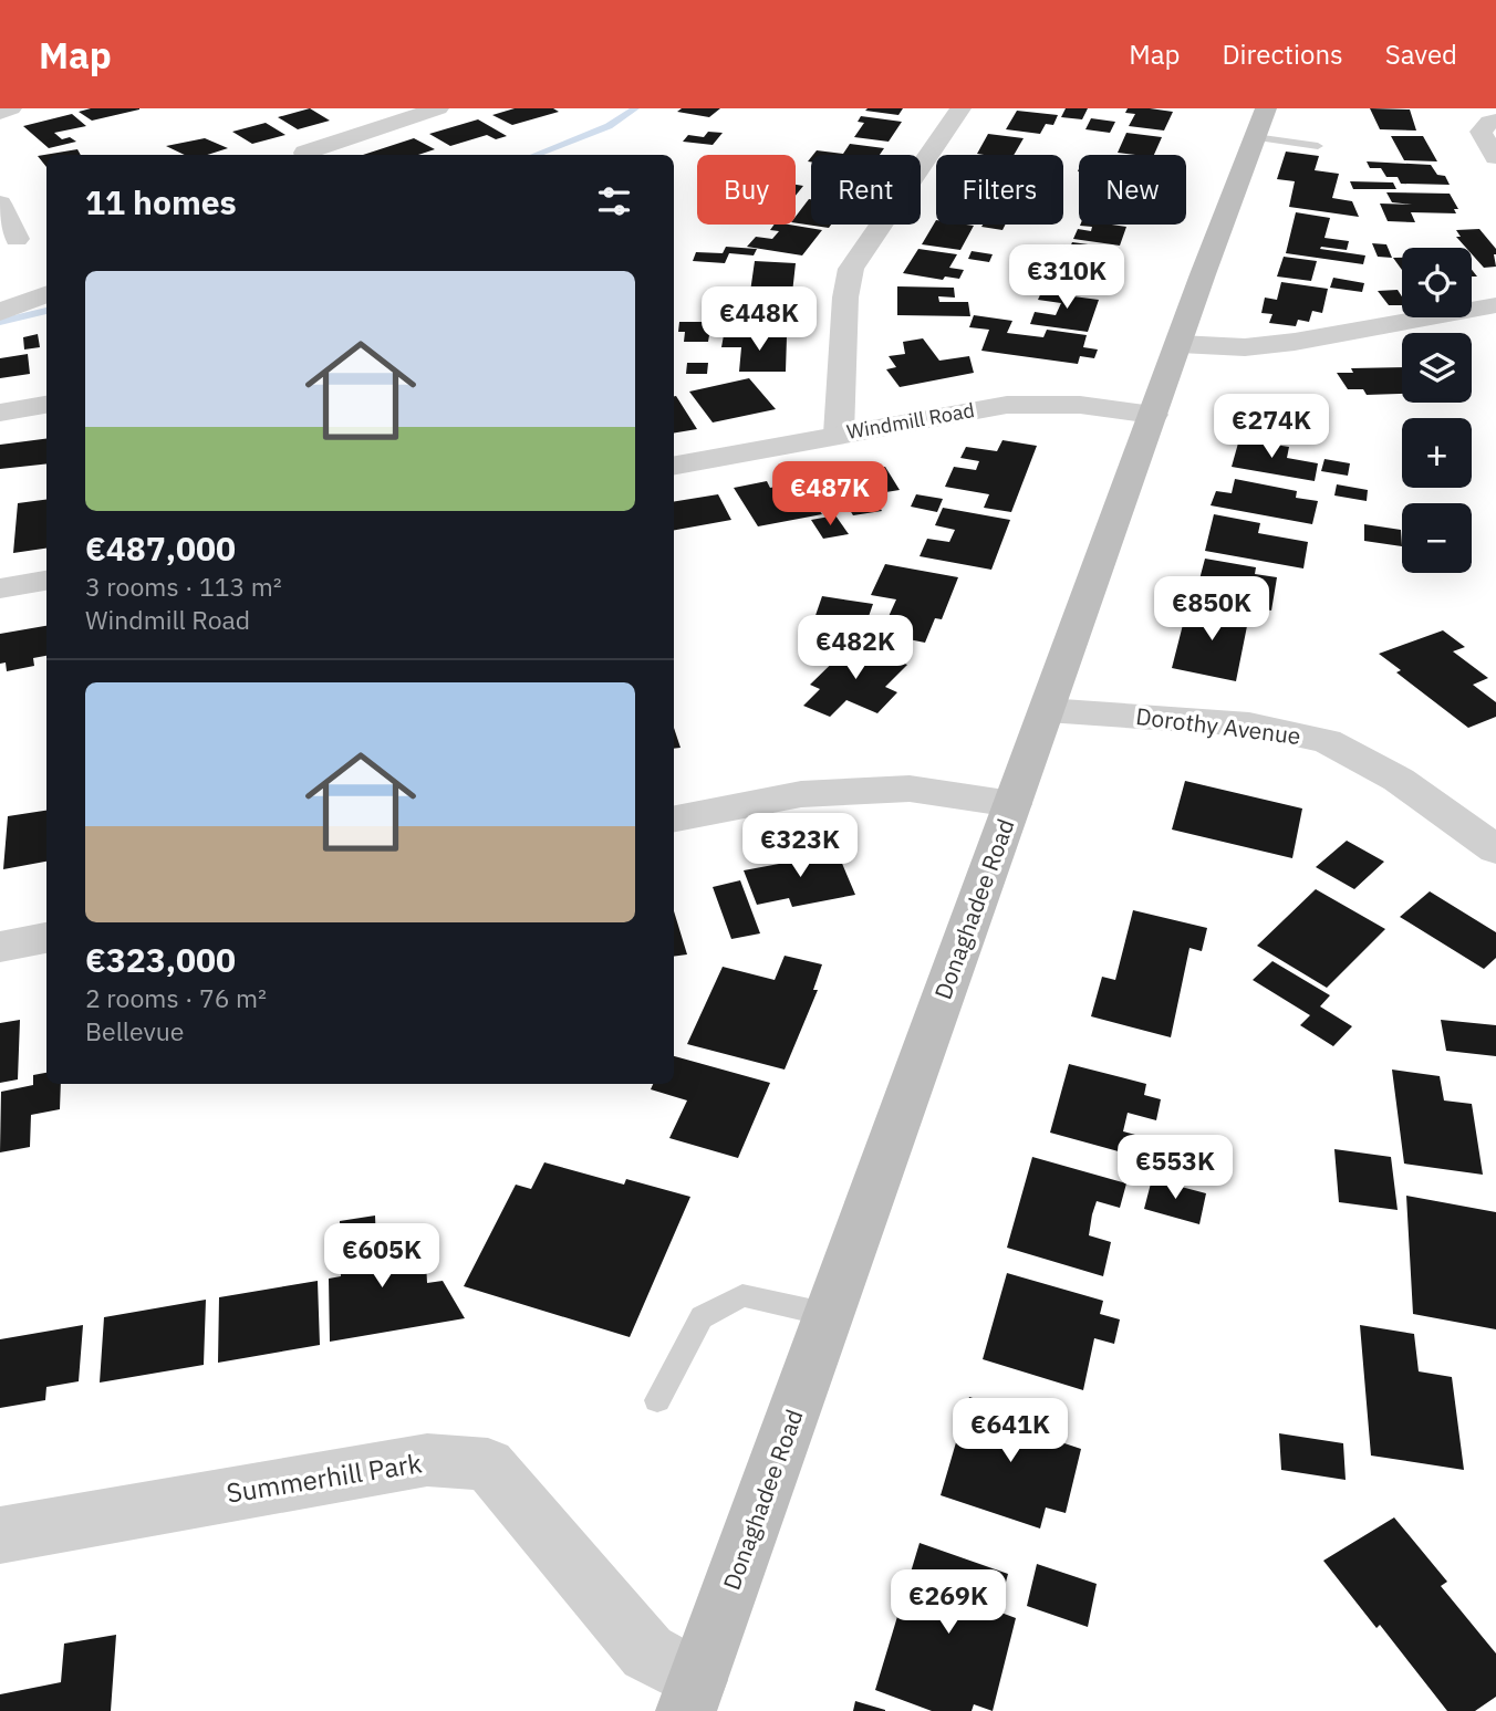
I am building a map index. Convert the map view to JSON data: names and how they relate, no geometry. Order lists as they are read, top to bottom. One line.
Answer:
{"streets":{"main road":["Donaghadee Road"],"street":["Windmill Road","Dorothy Avenue","Summerhill Park"]},"crossings":[["Windmill Road","Donaghadee Road"],["Dorothy Avenue","Donaghadee Road"],["Donaghadee Road","Summerhill Park"]],"page":{"header":"Map","nav":["Map","Directions","Saved"],"chip":["Buy","Rent","Filters","New"],"heading":"11 homes","price":["€310K","€448K","€274K","€487K","€850K","€482K","€323K","€553K","€605K","€641K","€269K"],"map_buttons":["+","−"],"list":[{"name":"€487,000","note":"3 rooms · 113 m² · Windmill Road"},{"name":"€323,000","note":"2 rooms · 76 m² · Bellevue"}]}}
